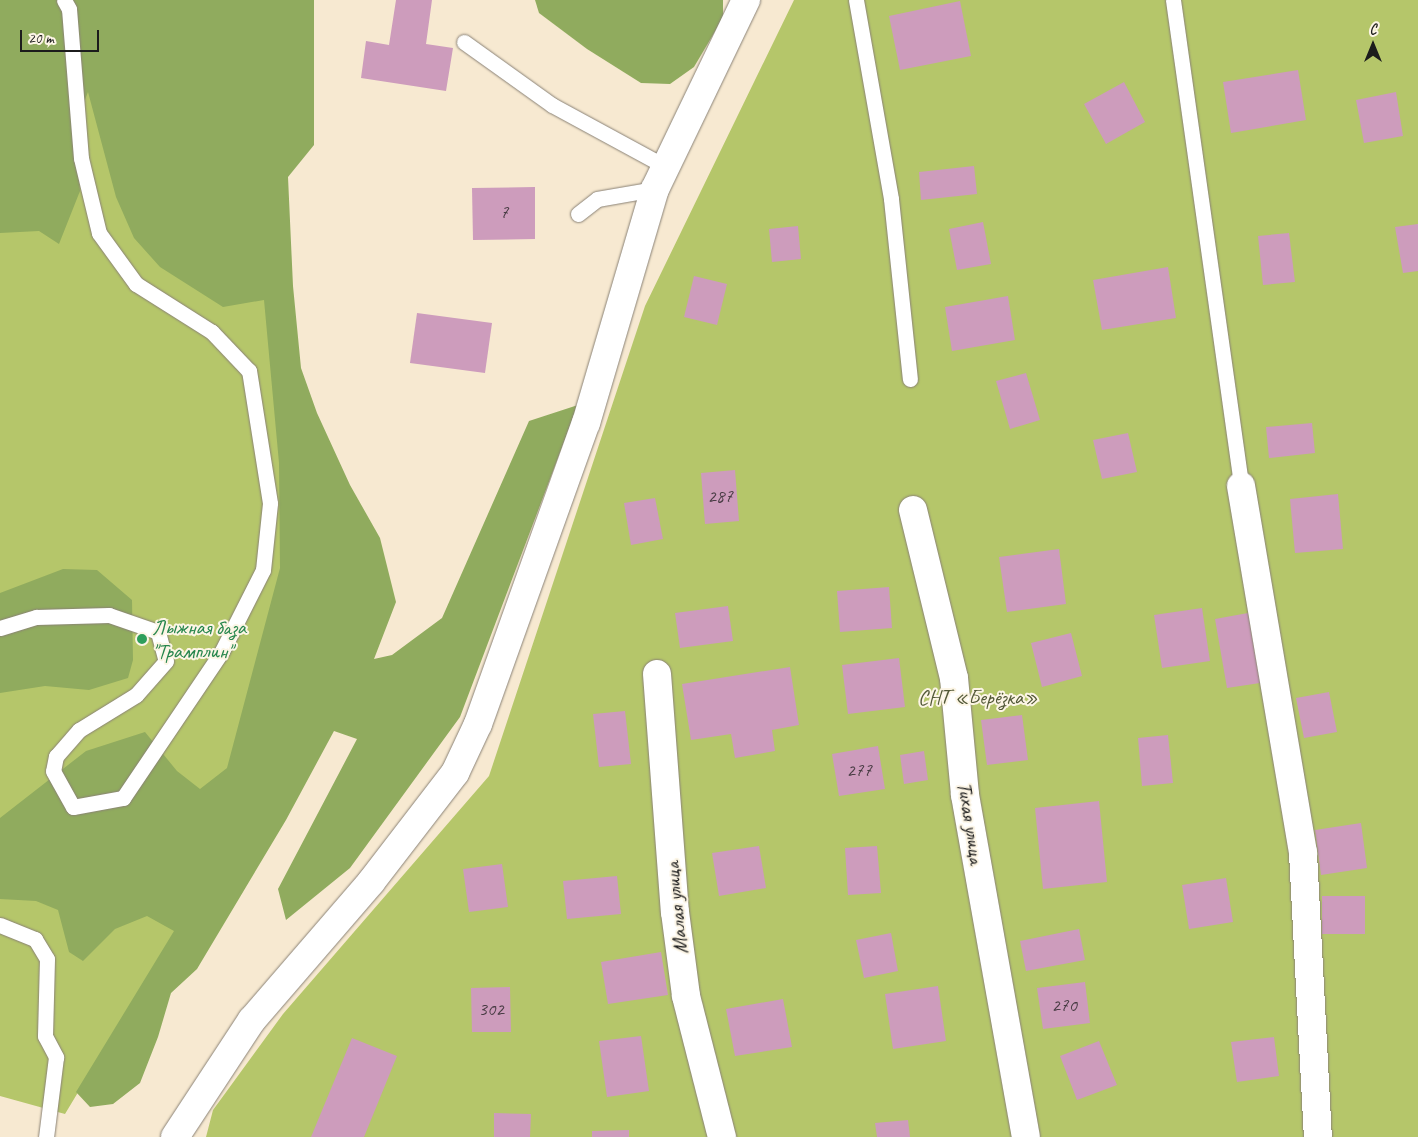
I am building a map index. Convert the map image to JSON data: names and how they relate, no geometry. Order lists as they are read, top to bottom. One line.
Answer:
{"streets":{"street":["Тихая улица","Малая улица"]},"parks":["СНТ «Берёзка»"],"places":["Лыжная база \"Трамплин\""],"house_numbers":["7","287","277","270","302"],"scale_bar":"20 m","north":"top"}
